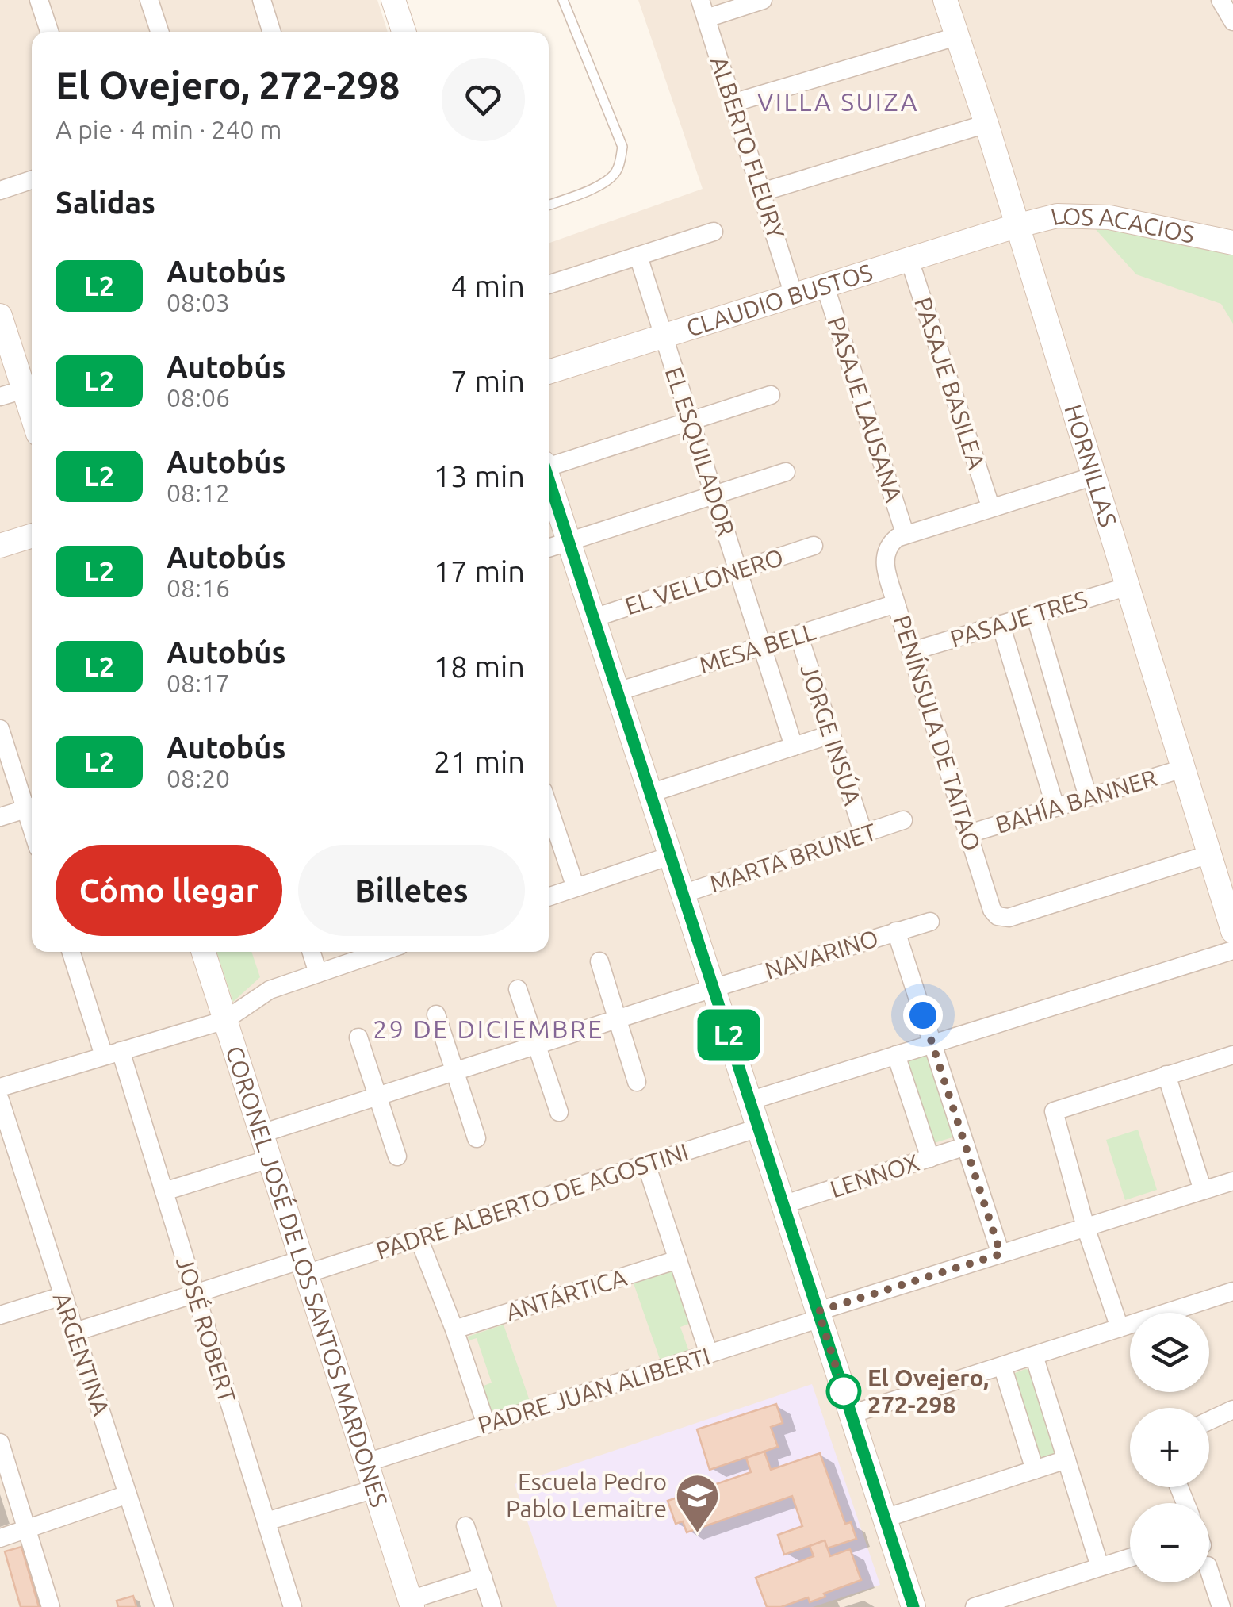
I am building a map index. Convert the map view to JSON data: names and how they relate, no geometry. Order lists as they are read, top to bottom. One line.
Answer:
{"streets":{"street":["ALBERTO FLEURY","LOS ACACIOS","CLAUDIO BUSTOS","PASAJE BASILEA","PASAJE LAUSANA","EL ESQUILADOR","HORNILLAS","EL VELLONERO","PASAJE TRES","MESA BELL","PENÍNSULA DE TAITAO","JORGE INSÚA","BAHÍA BANNER","MARTA BRUNET","NAVARINO","LENNOX","PADRE ALBERTO DE AGOSTINI","CORONEL JOSÉ DE LOS SANTOS MARDONES","ANTÁRTICA","JOSÉ ROBERT","ARGENTINA","PADRE JUAN ALIBERTI"]},"crossings":[["ALBERTO FLEURY","CLAUDIO BUSTOS"],["LOS ACACIOS","CLAUDIO BUSTOS"],["LOS ACACIOS","HORNILLAS"],["CLAUDIO BUSTOS","PASAJE BASILEA"],["CLAUDIO BUSTOS","PASAJE LAUSANA"],["CLAUDIO BUSTOS","EL ESQUILADOR"],["CLAUDIO BUSTOS","HORNILLAS"],["PASAJE LAUSANA","PENÍNSULA DE TAITAO"],["EL ESQUILADOR","EL VELLONERO"],["EL ESQUILADOR","MESA BELL"],["HORNILLAS","PASAJE TRES"],["HORNILLAS","PENÍNSULA DE TAITAO"],["HORNILLAS","BAHÍA BANNER"],["PASAJE TRES","PENÍNSULA DE TAITAO"],["MESA BELL","PENÍNSULA DE TAITAO"],["MESA BELL","JORGE INSÚA"],["PENÍNSULA DE TAITAO","BAHÍA BANNER"],["JORGE INSÚA","MARTA BRUNET"],["PADRE ALBERTO DE AGOSTINI","CORONEL JOSÉ DE LOS SANTOS MARDONES"],["PADRE ALBERTO DE AGOSTINI","JOSÉ ROBERT"],["PADRE ALBERTO DE AGOSTINI","ARGENTINA"],["CORONEL JOSÉ DE LOS SANTOS MARDONES","PADRE JUAN ALIBERTI"]],"districts":["VILLA SUIZA","29 DE DICIEMBRE"],"places":{"other":["El Ovejero, 272-298"],"school or university":["Escuela Pedro Pablo Lemaitre"]},"lines":["bus line L2"],"page":{"on_map":"L2","heading":[["El Ovejero, 272-298","A pie · 4 min · 240 m"],"Salidas"],"list":[{"mark":"L2","name":"Autobús","note":"08:03","value":"4 min"},{"mark":"L2","name":"Autobús","note":"08:06","value":"7 min"},{"mark":"L2","name":"Autobús","note":"08:12","value":"13 min"},{"mark":"L2","name":"Autobús","note":"08:16","value":"17 min"},{"mark":"L2","name":"Autobús","note":"08:17","value":"18 min"},{"mark":"L2","name":"Autobús","note":"08:20","value":"21 min"}],"buttons":["Cómo llegar","Billetes"],"map_buttons":["+","−"]}}
